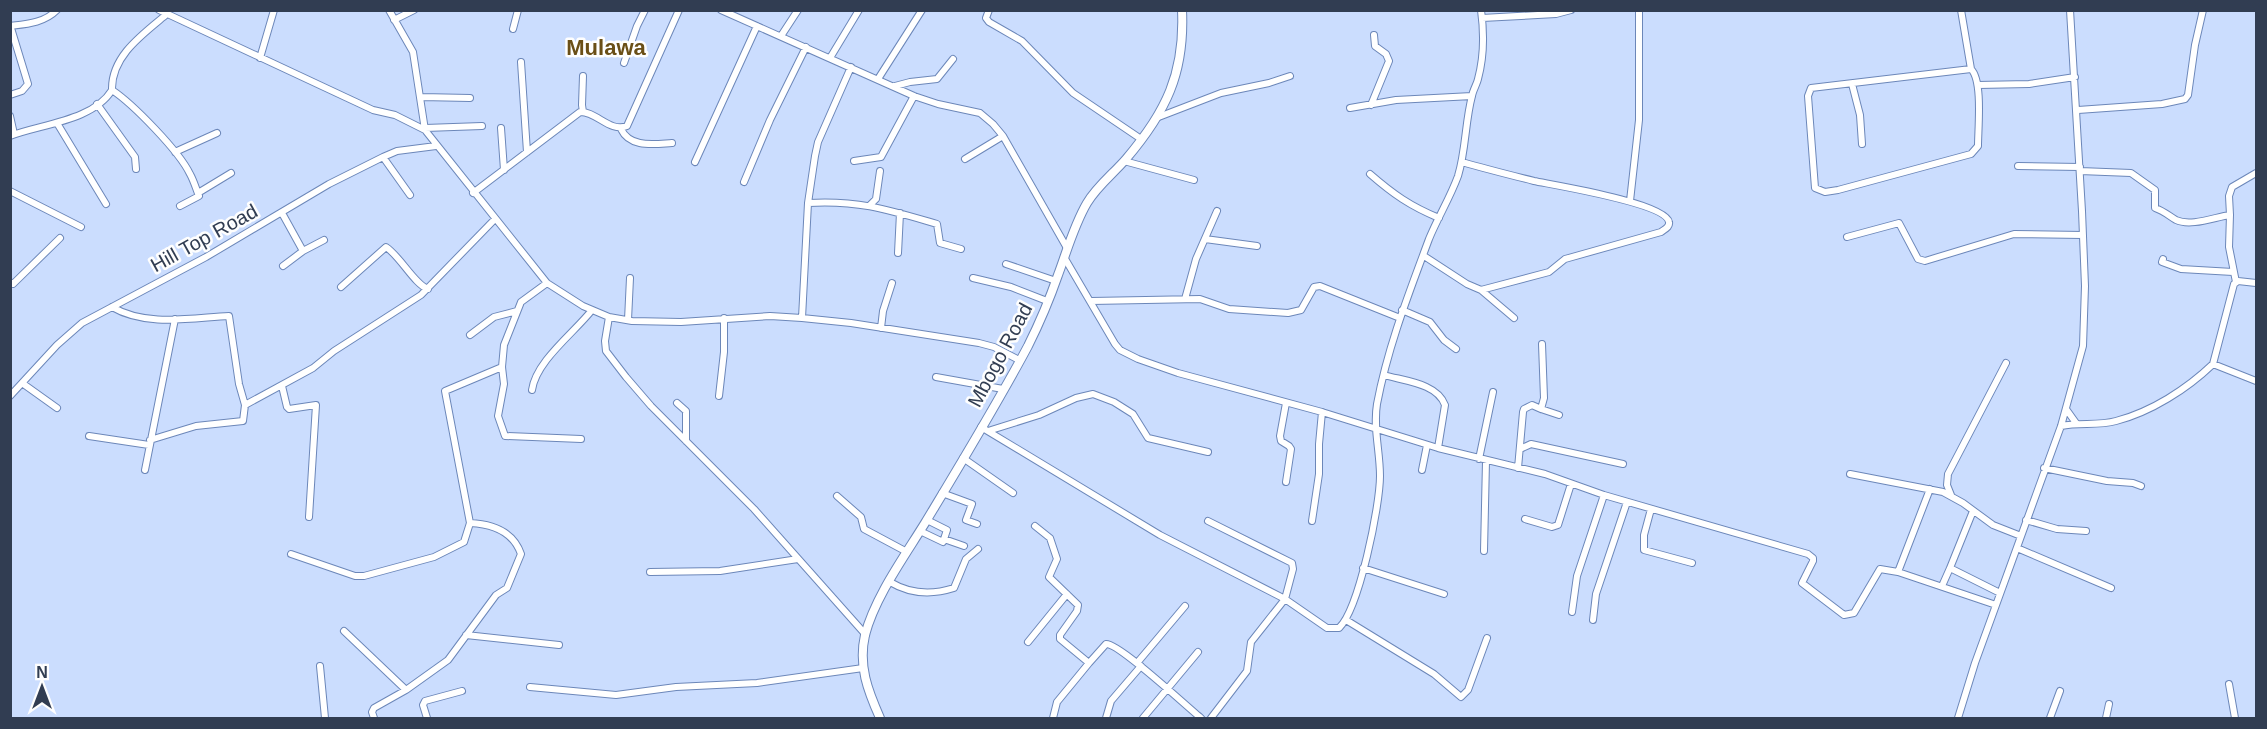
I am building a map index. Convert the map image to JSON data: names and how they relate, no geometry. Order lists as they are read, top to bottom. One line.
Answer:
{"streets":{"main road":["Mbogo Road"],"street":["Hill Top Road"]},"districts":["Mulawa"],"north":"top"}
